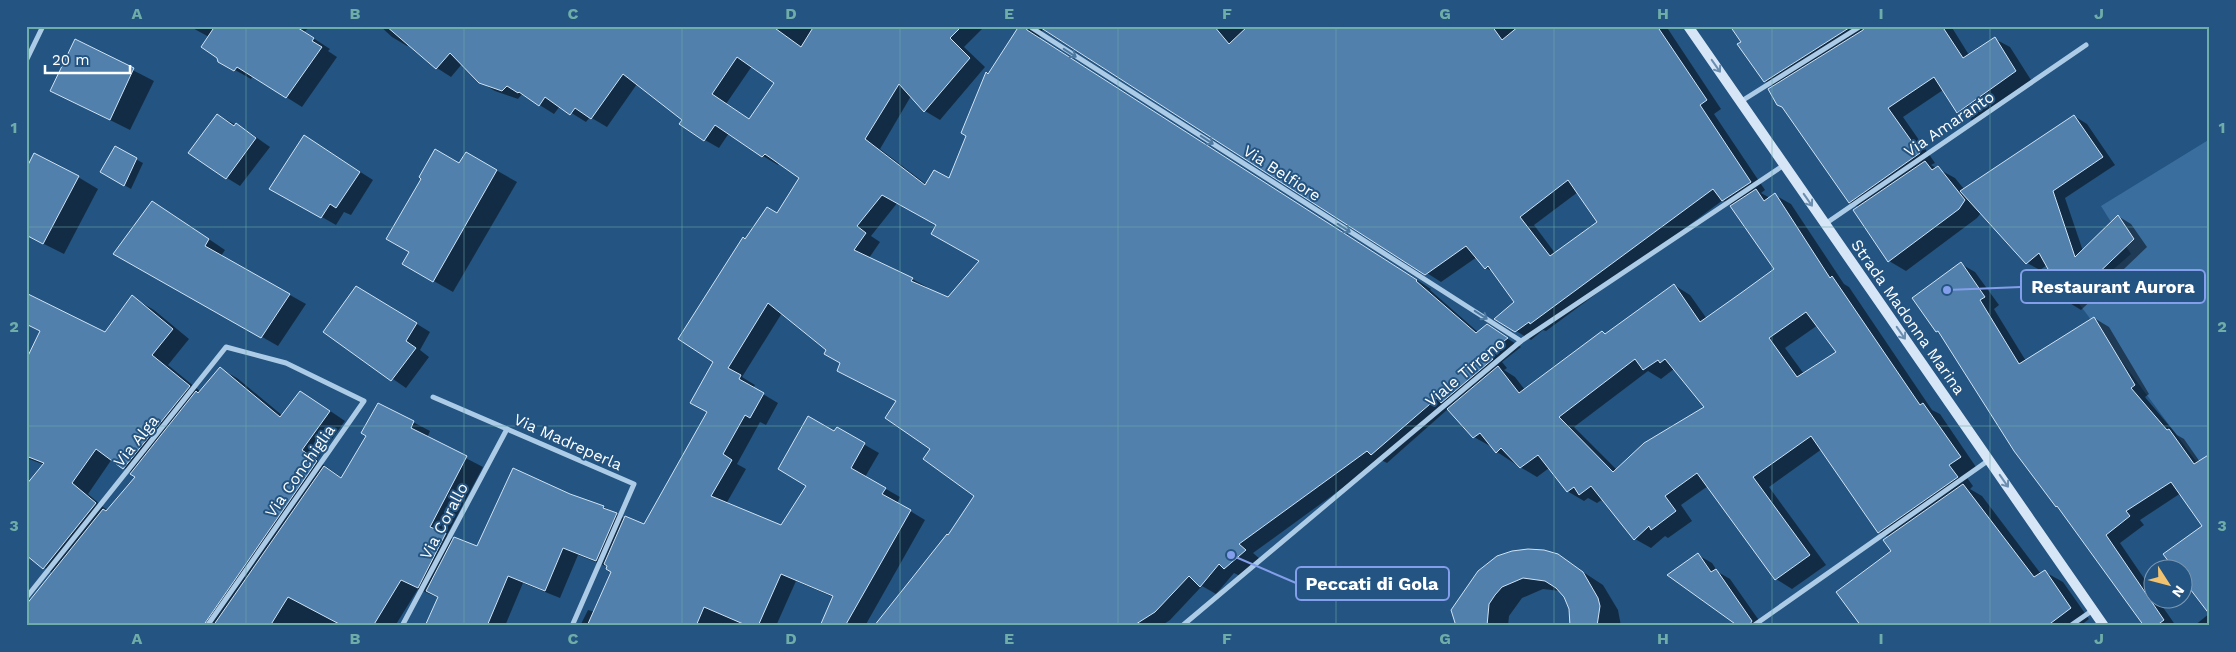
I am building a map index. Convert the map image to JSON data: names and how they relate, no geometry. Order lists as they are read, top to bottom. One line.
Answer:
{"streets":{"street":["Via Amaranto","Via Belfiore","Strada Madonna Marina","Viale Tirreno","Via Alga","Via Madreperla","Via Conchiglia","Via Corallo"]},"crossings":[["Via Amaranto","Strada Madonna Marina"],["Via Belfiore","Viale Tirreno"],["Strada Madonna Marina","Viale Tirreno"],["Via Alga","Via Conchiglia"],["Via Madreperla","Via Corallo"]],"one_way":["Via Belfiore","Strada Madonna Marina"],"places":["Restaurant Aurora","Peccati di Gola"],"scale_bar":"20 m","north":"bottom right","grid":{"columns":["A","B","C","D","E","F","G","H","I","J"],"rows":["1","2","3"]}}
